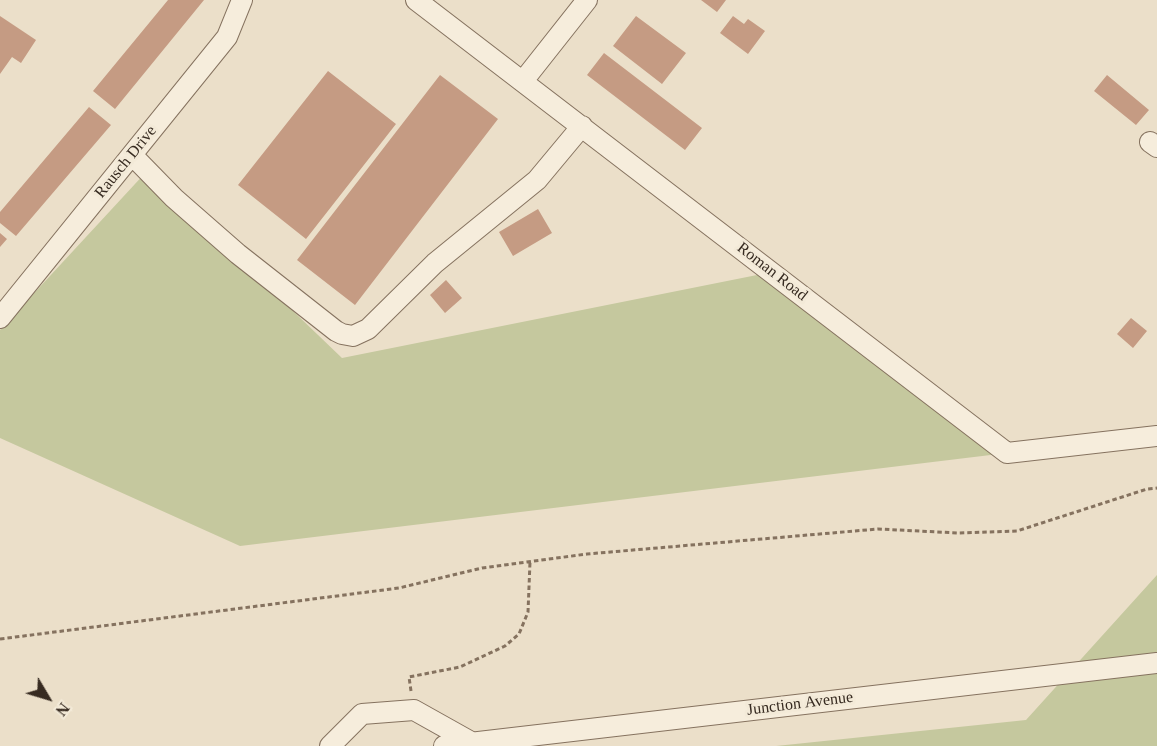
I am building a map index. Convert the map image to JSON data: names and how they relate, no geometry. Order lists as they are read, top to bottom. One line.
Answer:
{"streets":{"street":["Rausch Drive","Roman Road","Junction Avenue"]},"north":"bottom right"}
